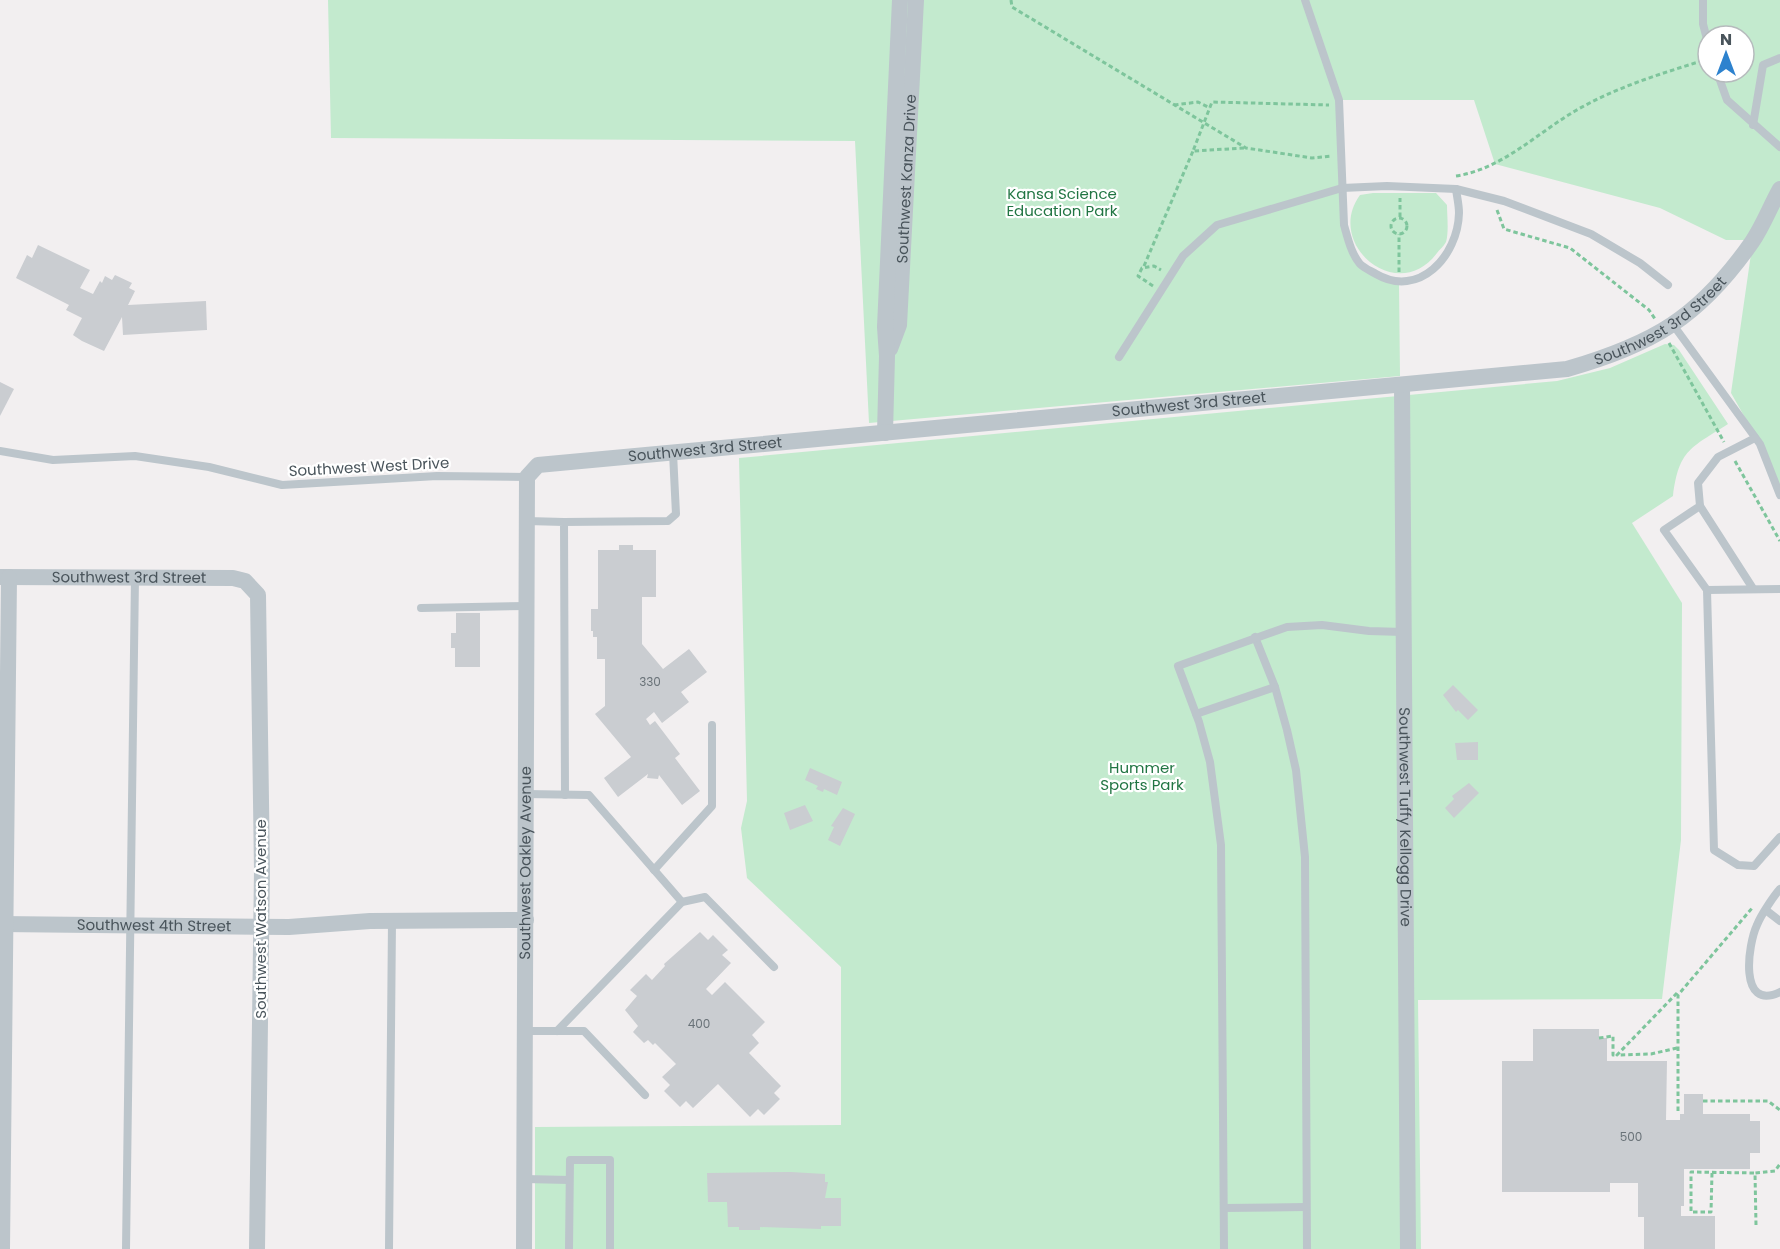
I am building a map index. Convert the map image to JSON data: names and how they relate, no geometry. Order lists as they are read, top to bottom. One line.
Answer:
{"streets":{"street":["Southwest Kanza Drive","Southwest 3rd Street","Southwest Tuffy Kellogg Drive","Southwest Oakley Avenue","Southwest Watson Avenue","Southwest 4th Street"],"lane":["Southwest West Drive"]},"crossings":[["Southwest Kanza Drive","Southwest 3rd Street"],["Southwest 3rd Street","Southwest West Drive"],["Southwest 3rd Street","Southwest Tuffy Kellogg Drive"],["Southwest 3rd Street","Southwest Oakley Avenue"],["Southwest 3rd Street","Southwest Watson Avenue"],["Southwest West Drive","Southwest Oakley Avenue"],["Southwest Oakley Avenue","Southwest 4th Street"],["Southwest Watson Avenue","Southwest 4th Street"]],"parks":["Kansa Science Education Park","Hummer Sports Park"],"house_numbers":["330","400","500"],"north":"top"}
